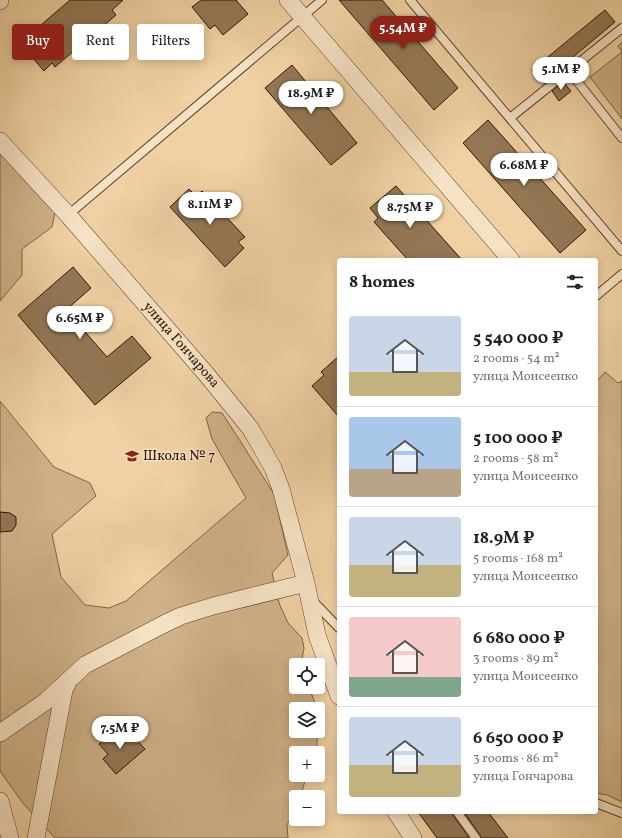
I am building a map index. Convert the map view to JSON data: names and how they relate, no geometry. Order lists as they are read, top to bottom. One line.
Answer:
{"streets":{"street":["улица Гончарова"]},"places":{"school or university":["Школа № 7"]},"page":{"price":["5.54M ₽","5.1M ₽","18.9M ₽","6.68M ₽","8.11M ₽","8.75M ₽","6.65M ₽","7.5M ₽"],"chip":["Buy","Rent","Filters"],"heading":"8 homes","list":[{"name":"5 540 000 ₽","note":"2 rooms · 54 m² · улица Моисеенко"},{"name":"5 100 000 ₽","note":"2 rooms · 58 m² · улица Моисеенко"},{"name":"18.9M ₽","note":"5 rooms · 168 m² · улица Моисеенко"},{"name":"6 680 000 ₽","note":"3 rooms · 89 m² · улица Моисеенко"},{"name":"6 650 000 ₽","note":"3 rooms · 86 m² · улица Гончарова"}],"map_buttons":["+","−"]}}
